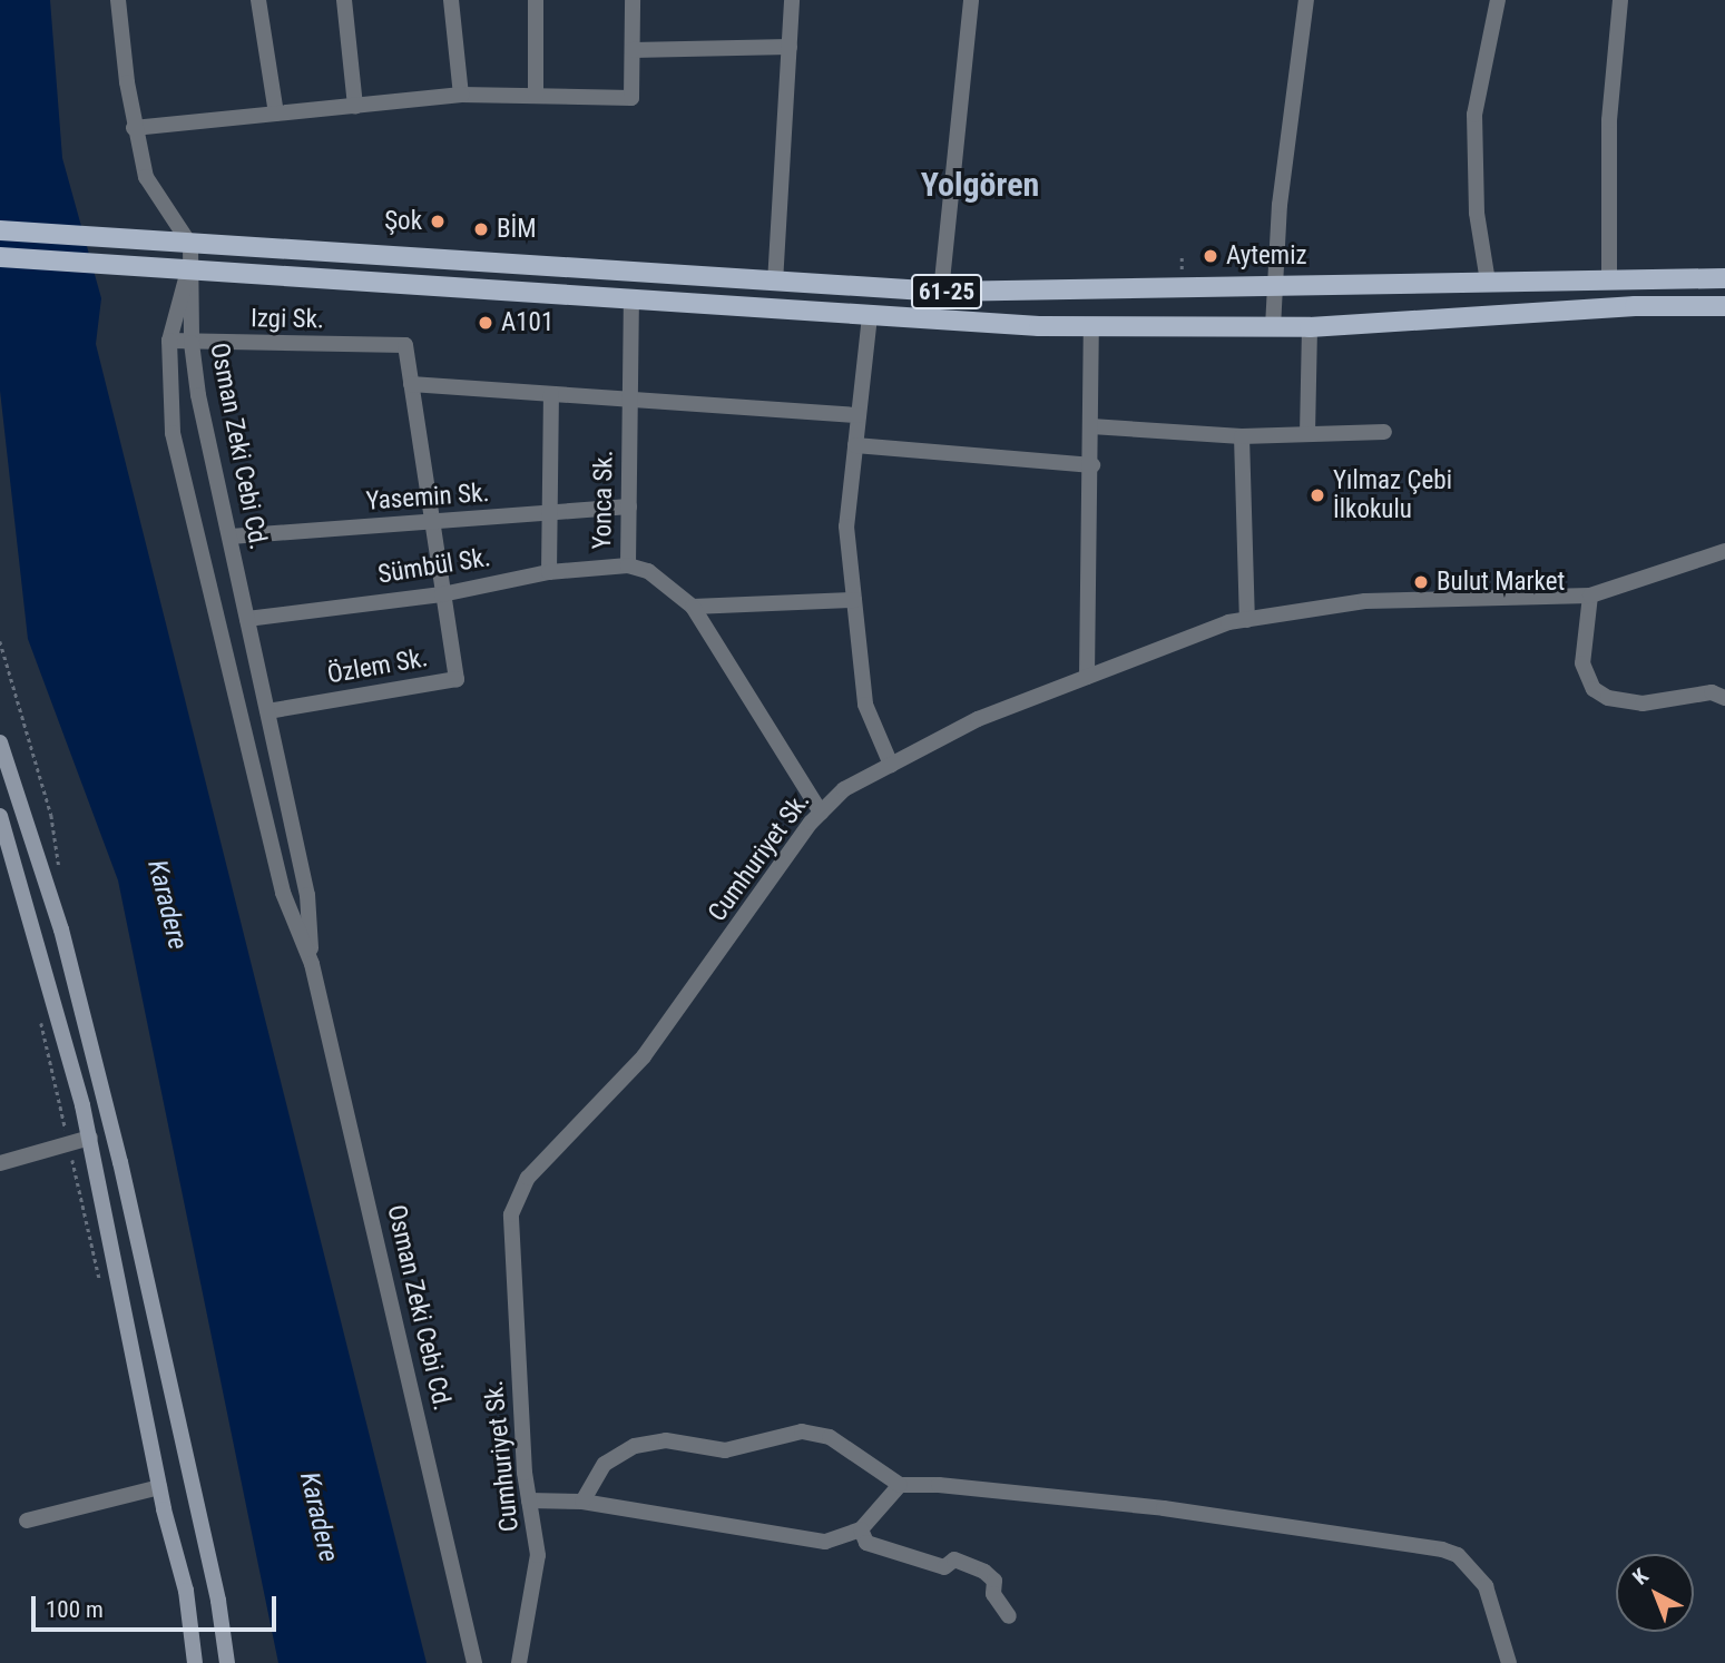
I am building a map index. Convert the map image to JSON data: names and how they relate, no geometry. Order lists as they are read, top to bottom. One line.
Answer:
{"streets":{"main road":["61-25"],"street":["Izgi Sk.","Osman Zeki Cebi Cd.","Yasemin Sk.","Yonca Sk.","Sümbül Sk.","Özlem Sk.","Cumhuriyet Sk."]},"crossings":[["61-25","Osman Zeki Cebi Cd."],["61-25","Yonca Sk."],["Izgi Sk.","Osman Zeki Cebi Cd."],["Osman Zeki Cebi Cd.","Yasemin Sk."],["Osman Zeki Cebi Cd.","Sümbül Sk."],["Osman Zeki Cebi Cd.","Özlem Sk."],["Yasemin Sk.","Yonca Sk."],["Yonca Sk.","Sümbül Sk."],["Yonca Sk.","Cumhuriyet Sk."],["Sümbül Sk.","Özlem Sk."]],"districts":["Yolgören"],"water":["Karadere"],"places":["Şok","BİM","Aytemiz","A101","Yılmaz Çebi İlkokulu","Bulut Market"],"scale_bar":"100 m","north":"top left"}
